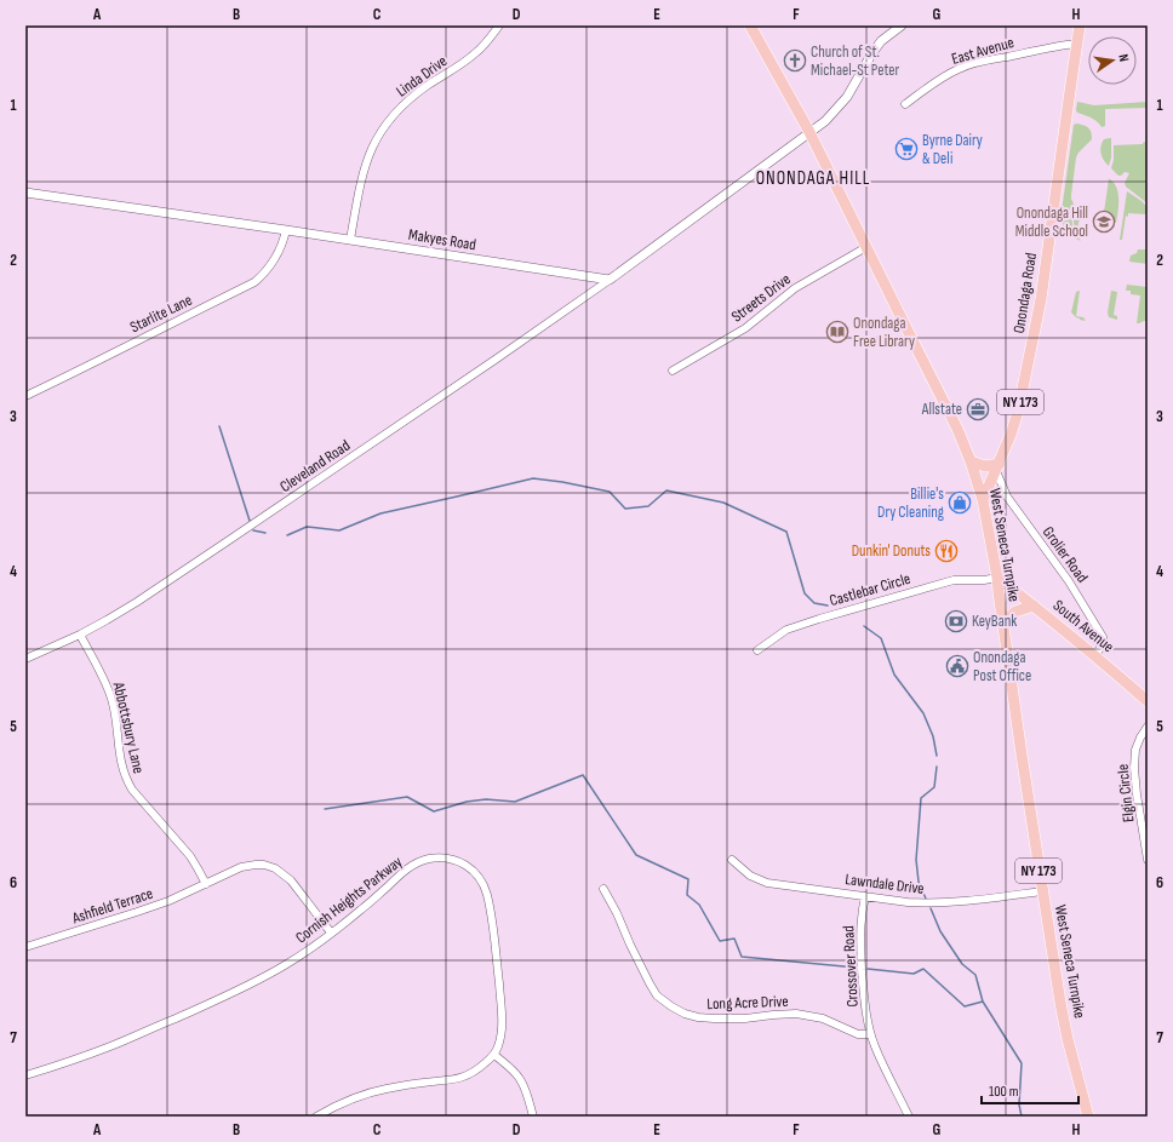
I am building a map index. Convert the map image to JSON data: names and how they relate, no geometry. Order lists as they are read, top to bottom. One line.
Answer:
{"streets":{"main road":["Onondaga Road","NY 173","West Seneca Turnpike","South Avenue"],"street":["East Avenue","Linda Drive","Makyes Road","Streets Drive","Starlite Lane","Cleveland Road","Grolier Road","Castlebar Circle","Abbottsbury Lane","Elgin Circle","Lawndale Drive","Cornish Heights Parkway","Ashfield Terrace","Crossover Road","Long Acre Drive"]},"crossings":[["East Avenue","Onondaga Road"],["Linda Drive","Makyes Road"],["Makyes Road","Starlite Lane"],["Makyes Road","Cleveland Road"],["Onondaga Road","West Seneca Turnpike"],["Onondaga Road","Grolier Road"],["Streets Drive","West Seneca Turnpike"],["Cleveland Road","Abbottsbury Lane"],["West Seneca Turnpike","Castlebar Circle"],["West Seneca Turnpike","South Avenue"],["West Seneca Turnpike","Lawndale Drive"],["Grolier Road","South Avenue"],["Castlebar Circle","South Avenue"],["Abbottsbury Lane","Ashfield Terrace"],["Lawndale Drive","Crossover Road"],["Cornish Heights Parkway","Ashfield Terrace"],["Crossover Road","Long Acre Drive"]],"districts":["ONONDAGA HILL"],"places":{"church":["Church of St. Michael-St Peter"],"supermarket":["Byrne Dairy & Deli"],"school or university":["Onondaga Hill Middle School"],"library":["Onondaga Free Library"],"office":["Allstate"],"shop":["Billie's Dry Cleaning"],"restaurant":["Dunkin' Donuts"],"bank":["KeyBank"],"public building":["Onondaga Post Office"]},"scale_bar":"100 m","north":"right","grid":{"columns":["A","B","C","D","E","F","G","H"],"rows":["1","2","3","4","5","6","7"]}}
